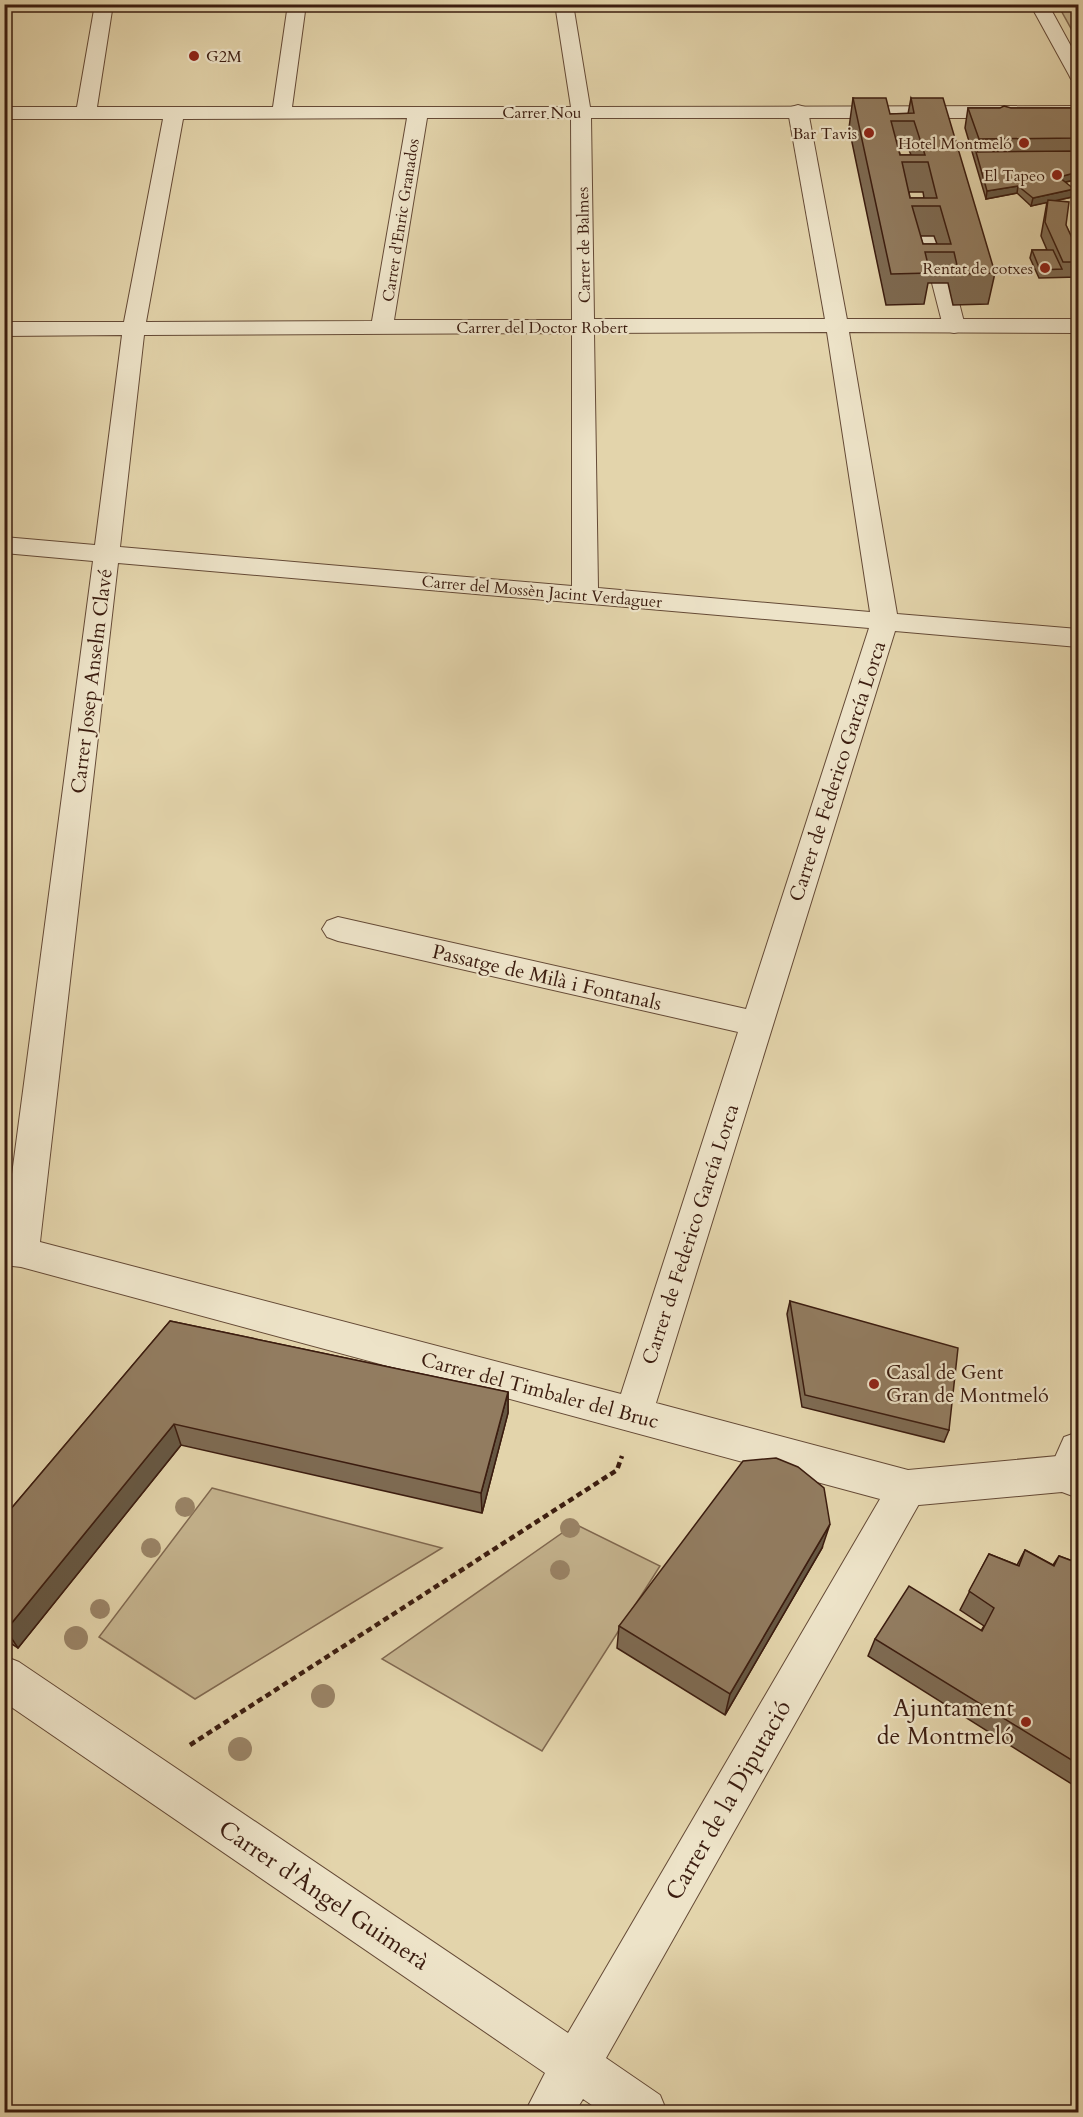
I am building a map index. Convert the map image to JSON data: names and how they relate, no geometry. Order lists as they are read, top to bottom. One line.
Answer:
{"streets":{"street":["Carrer Nou","Carrer d'Enric Granados","Carrer de Balmes","Carrer del Doctor Robert","Carrer del Mossèn Jacint Verdaguer","Carrer Josep Anselm Clavé","Carrer de Federico García Lorca","Passatge de Milà i Fontanals","Carrer del Timbaler del Bruc","Carrer de la Diputació","Carrer d'Àngel Guimerà"]},"crossings":[["Carrer Nou","Carrer d'Enric Granados"],["Carrer Nou","Carrer de Balmes"],["Carrer Nou","Carrer Josep Anselm Clavé"],["Carrer Nou","Carrer de Federico García Lorca"],["Carrer d'Enric Granados","Carrer del Doctor Robert"],["Carrer de Balmes","Carrer del Doctor Robert"],["Carrer de Balmes","Carrer del Mossèn Jacint Verdaguer"],["Carrer del Doctor Robert","Carrer Josep Anselm Clavé"],["Carrer del Doctor Robert","Carrer de Federico García Lorca"],["Carrer del Mossèn Jacint Verdaguer","Carrer Josep Anselm Clavé"],["Carrer del Mossèn Jacint Verdaguer","Carrer de Federico García Lorca"],["Carrer Josep Anselm Clavé","Carrer del Timbaler del Bruc"],["Carrer de Federico García Lorca","Passatge de Milà i Fontanals"],["Carrer de Federico García Lorca","Carrer del Timbaler del Bruc"],["Carrer del Timbaler del Bruc","Carrer de la Diputació"],["Carrer de la Diputació","Carrer d'Àngel Guimerà"]],"places":["G2M","Bar Tavis","Hotel Montmeló","El Tapeo","Rentat de cotxes","Casal de Gent Gran de Montmeló","Ajuntament de Montmeló"]}
